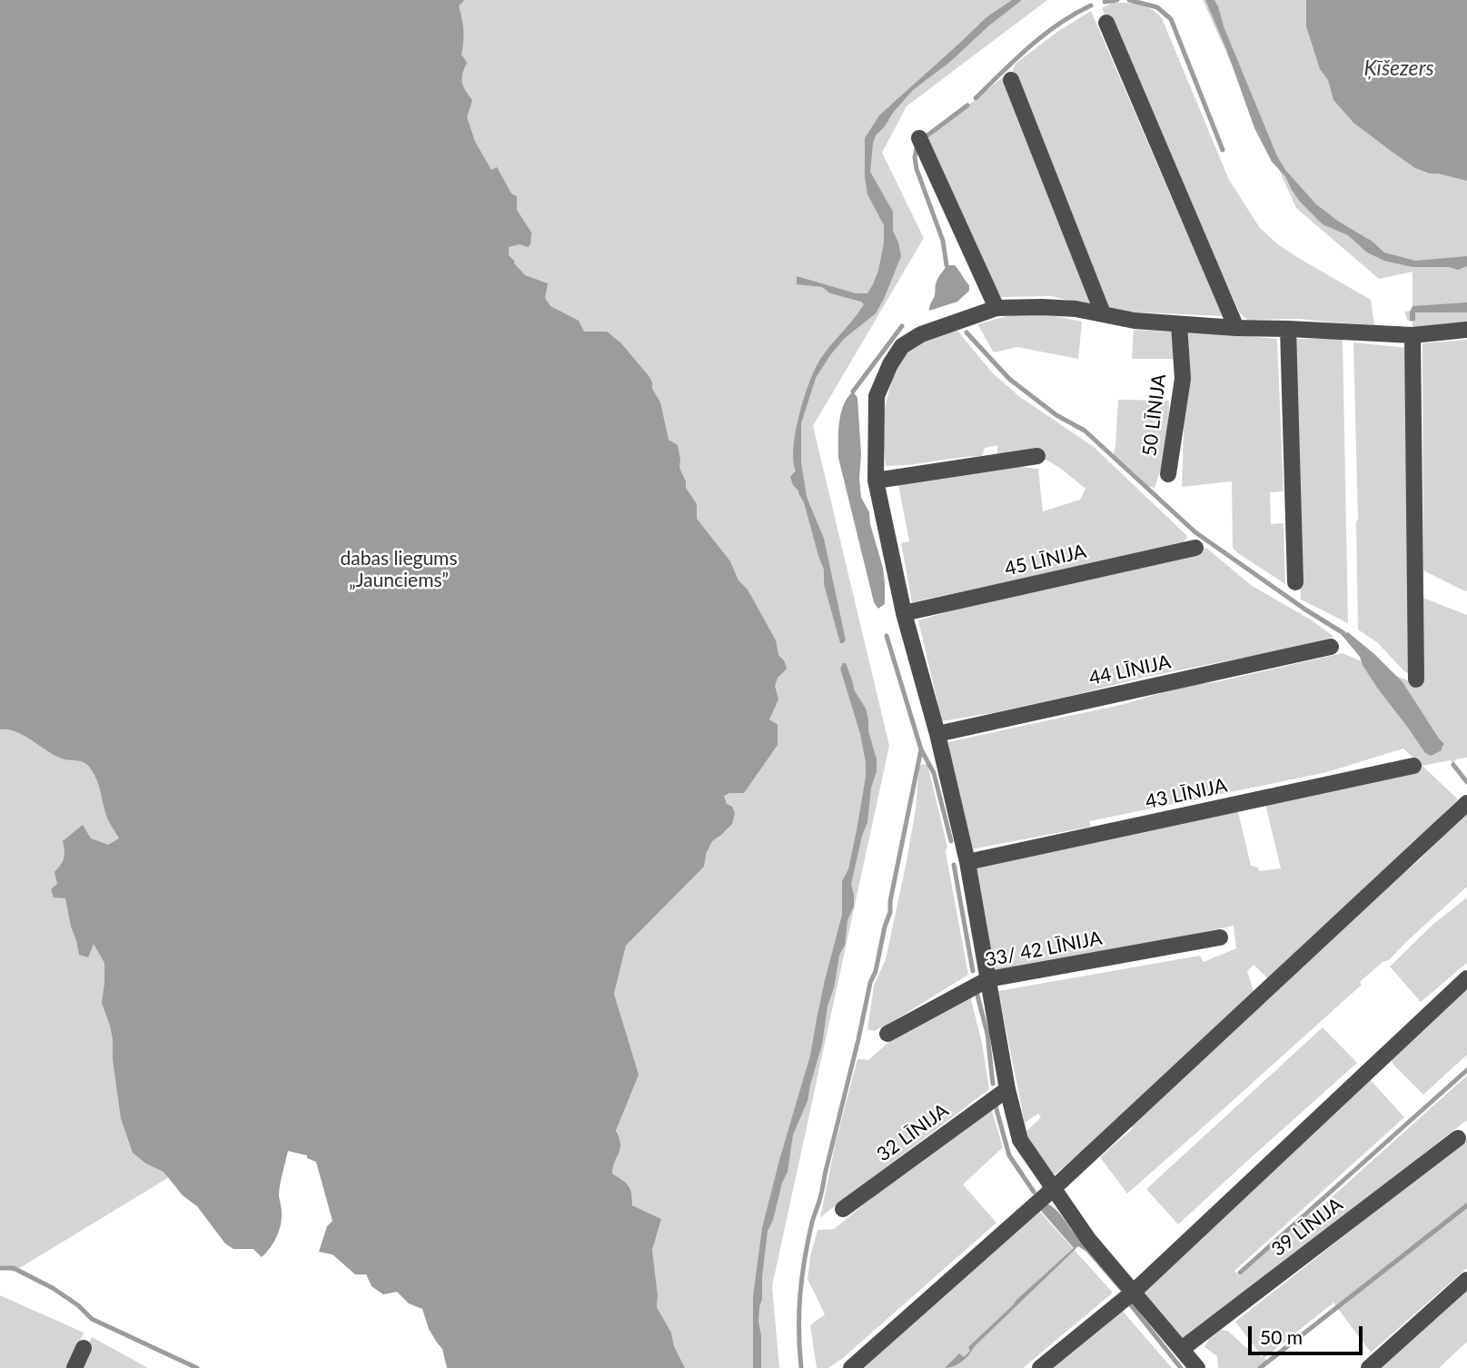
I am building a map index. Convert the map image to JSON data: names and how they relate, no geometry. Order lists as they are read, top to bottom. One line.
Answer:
{"streets":{"street":["50 LĪNIJA","45 LĪNIJA","44 LĪNIJA","43 LĪNIJA","33/ 42 LĪNIJA","32 LĪNIJA","39 LĪNIJA"]},"water":["Ķīšezers"],"parks":["dabas liegums „Jaunciems”"],"scale_bar":"50 m"}
